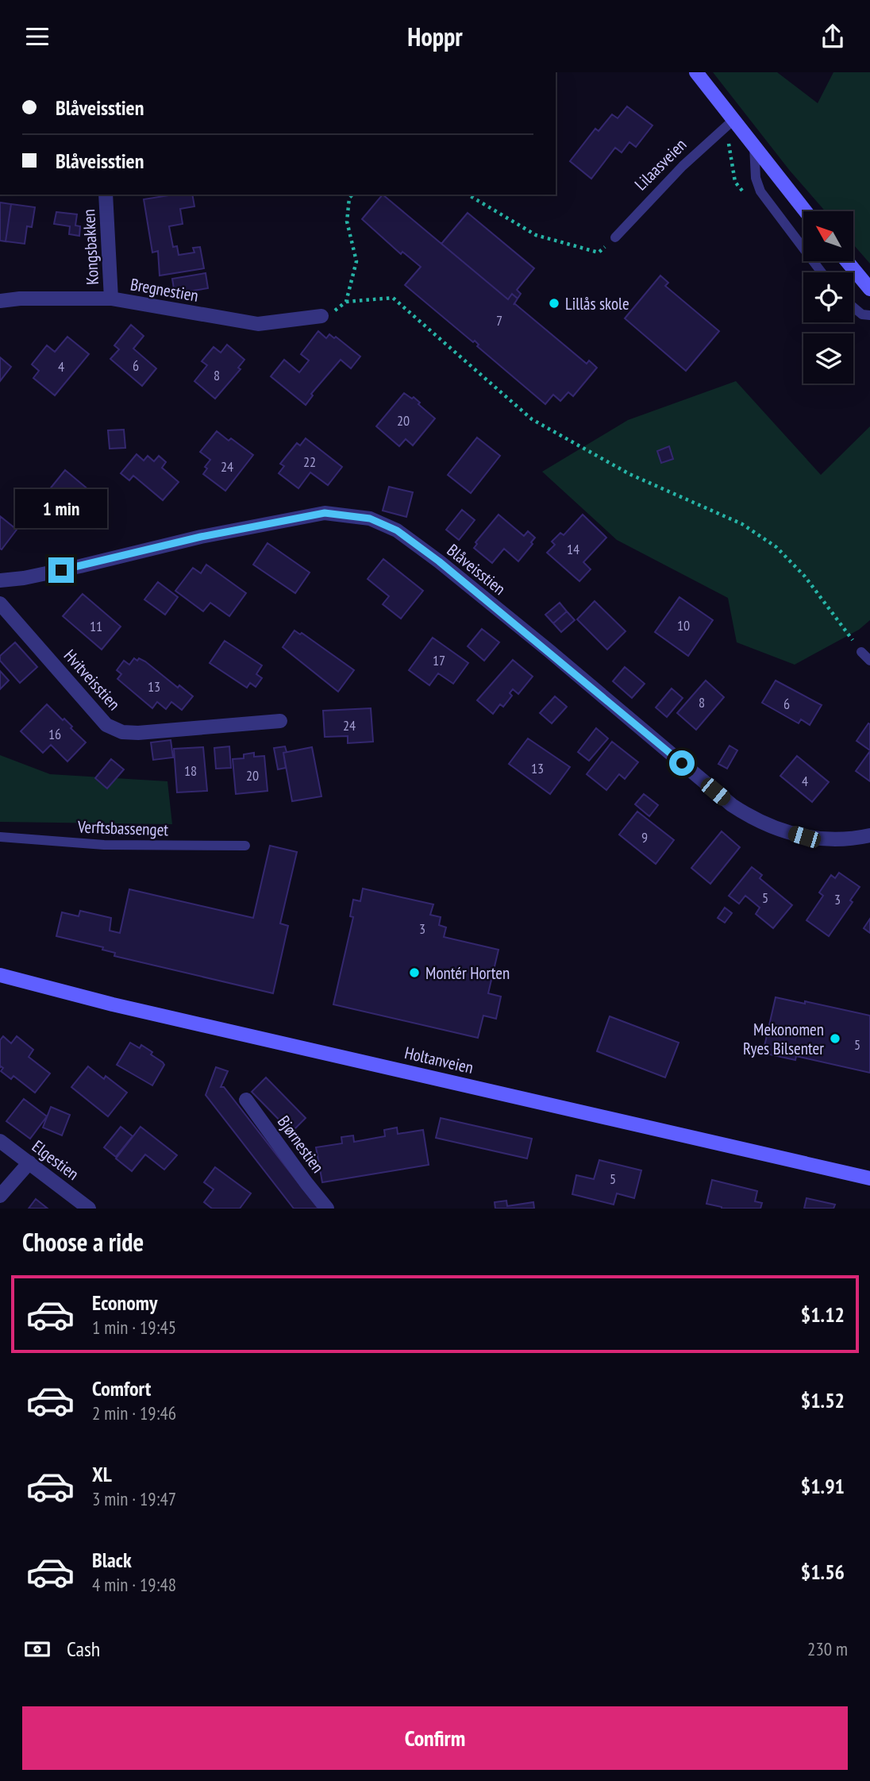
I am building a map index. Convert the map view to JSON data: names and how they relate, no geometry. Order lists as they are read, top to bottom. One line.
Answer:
{"streets":{"main road":["Holtanveien"],"street":["Kongsbakken","Bregnestien","Blåveisstien","Hvitveisstien","Bjørnestien","Elgestien"],"lane":["Lilaasveien","Verftsbassenget"]},"crossings":[["Kongsbakken","Bregnestien"]],"places":["Lillås skole","Montér Horten","Mekonomen Ryes Bilsenter"],"house_numbers":["7","6","4","8","20","22","24","14","10","11","17","13","8","6","24","16","13","18","20","4","9","5","3","3","5","5"],"north":"top left","page":{"header":"Hoppr","banner":["Blåveisstien","Blåveisstien"],"bubble":"1 min","heading":"Choose a ride","list":[{"name":"Economy","note":"1 min · 19:45","value":"$1.12"},{"name":"Comfort","note":"2 min · 19:46","value":"$1.52"},{"name":"XL","note":"3 min · 19:47","value":"$1.91"},{"name":"Black","note":"4 min · 19:48","value":"$1.56"}],"pay":["Cash","230 m"],"buttons":"Confirm"}}
